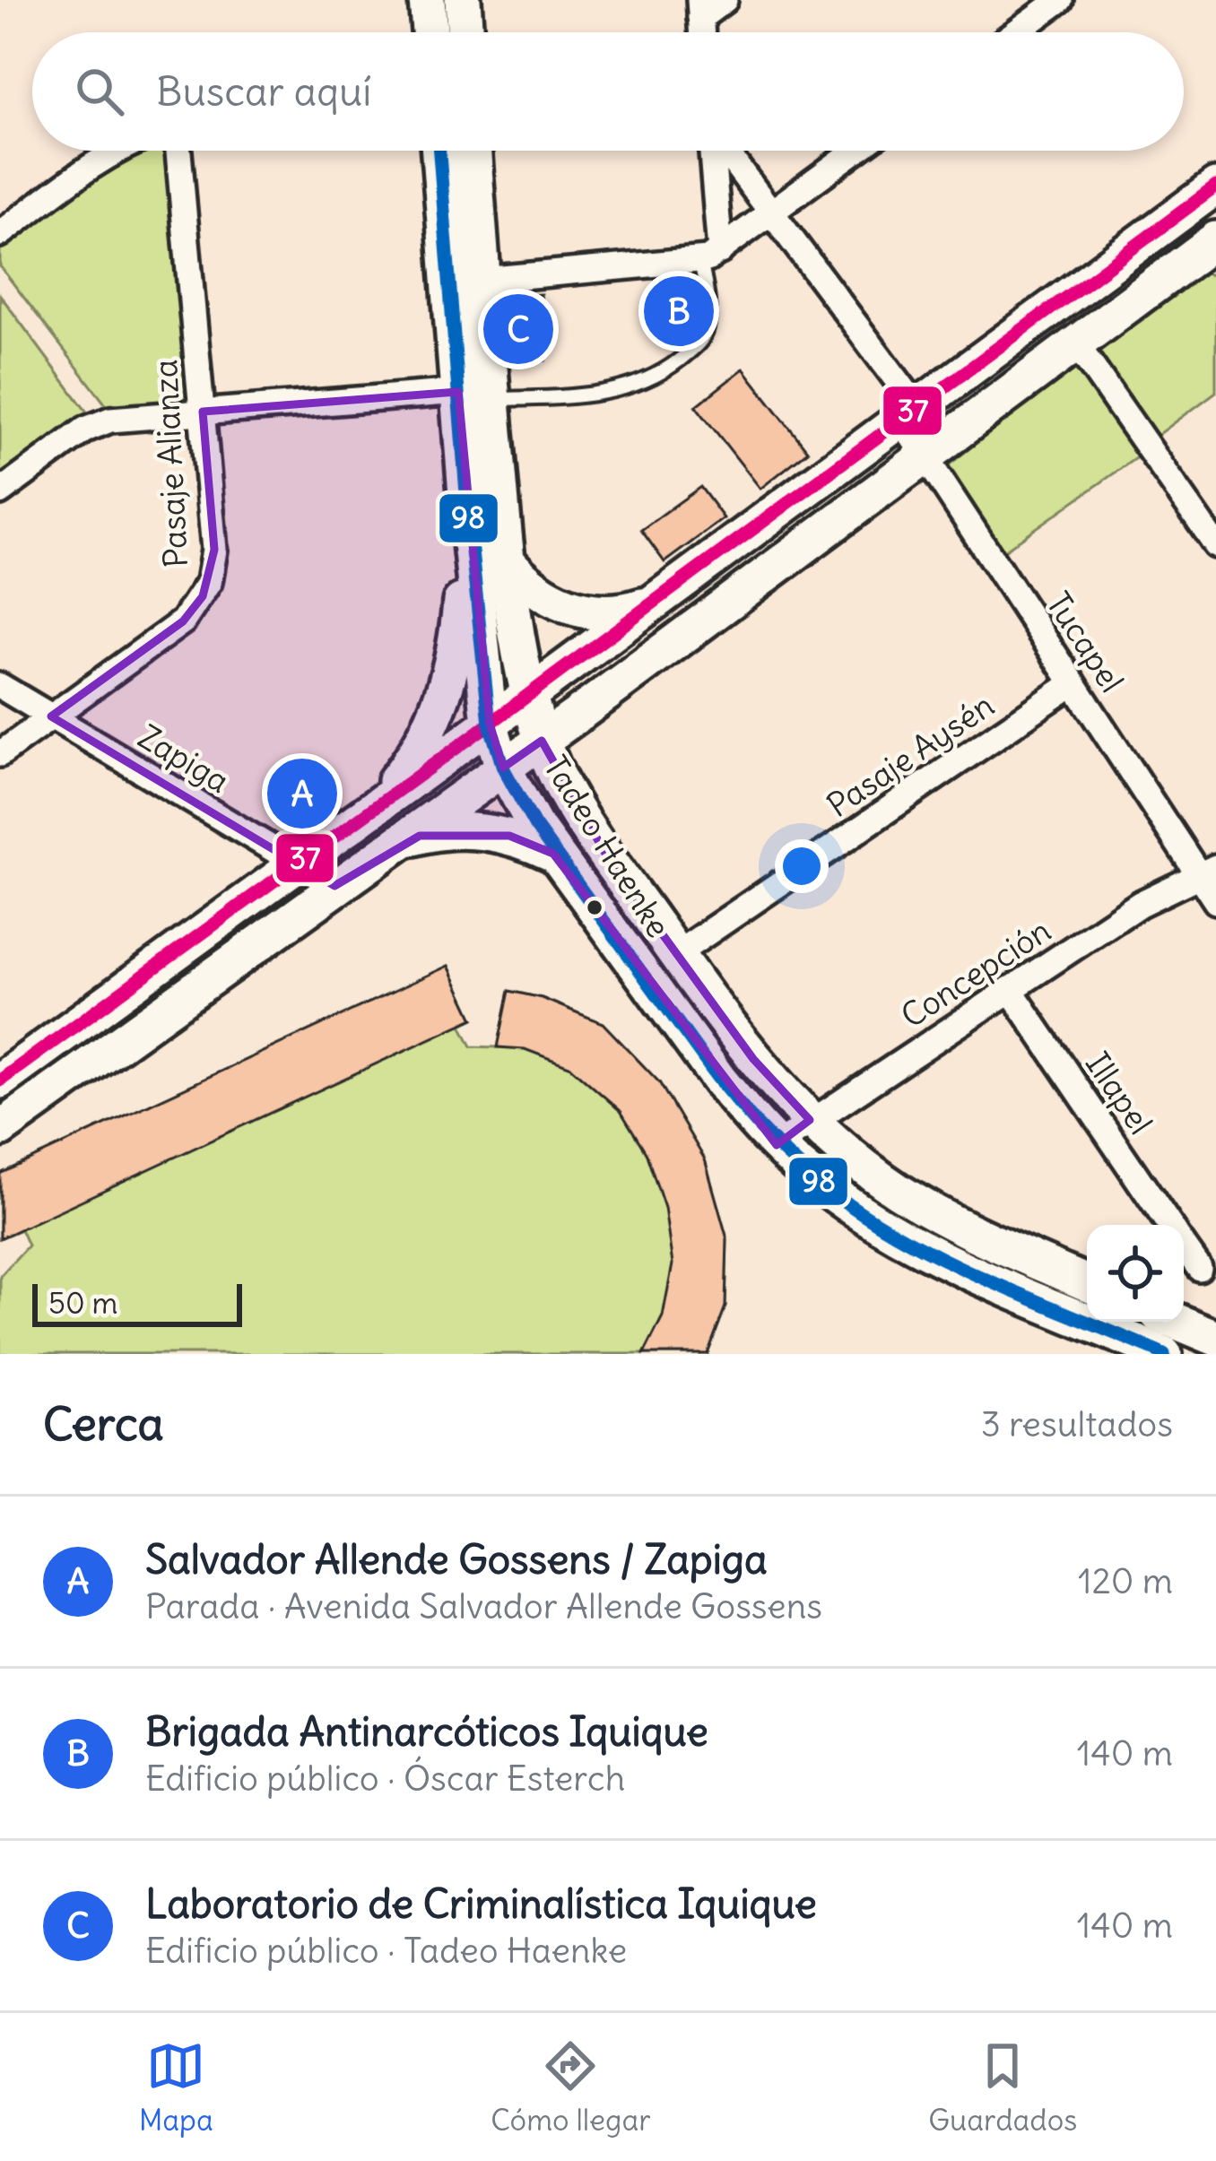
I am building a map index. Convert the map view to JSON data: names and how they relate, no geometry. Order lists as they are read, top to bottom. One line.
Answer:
{"streets":{"main road":["Tadeo Haenke"],"street":["Pasaje Alianza","Tucapel","Pasaje Aysén","Zapiga","Concepción","Illapel"]},"crossings":[["Pasaje Alianza","Zapiga"],["Tucapel","Pasaje Aysén"],["Tucapel","Concepción"],["Pasaje Aysén","Tadeo Haenke"],["Tadeo Haenke","Concepción"],["Concepción","Illapel"]],"lines":["transit line 98","transit line 37"],"scale_bar":"50 m","page":{"search":"Buscar aquí","pins":["B","C","A"],"scale":"50 m","heading":["Cerca","3 resultados"],"list":[{"mark":"A","name":"Salvador Allende Gossens / Zapiga","note":"Parada · Avenida Salvador Allende Gossens","value":"120 m"},{"mark":"B","name":"Brigada Antinarcóticos Iquique","note":"Edificio público · Óscar Esterch","value":"140 m"},{"mark":"C","name":"Laboratorio de Criminalística Iquique","note":"Edificio público · Tadeo Haenke","value":"140 m"}],"nav":["Mapa","Cómo llegar","Guardados"]}}
